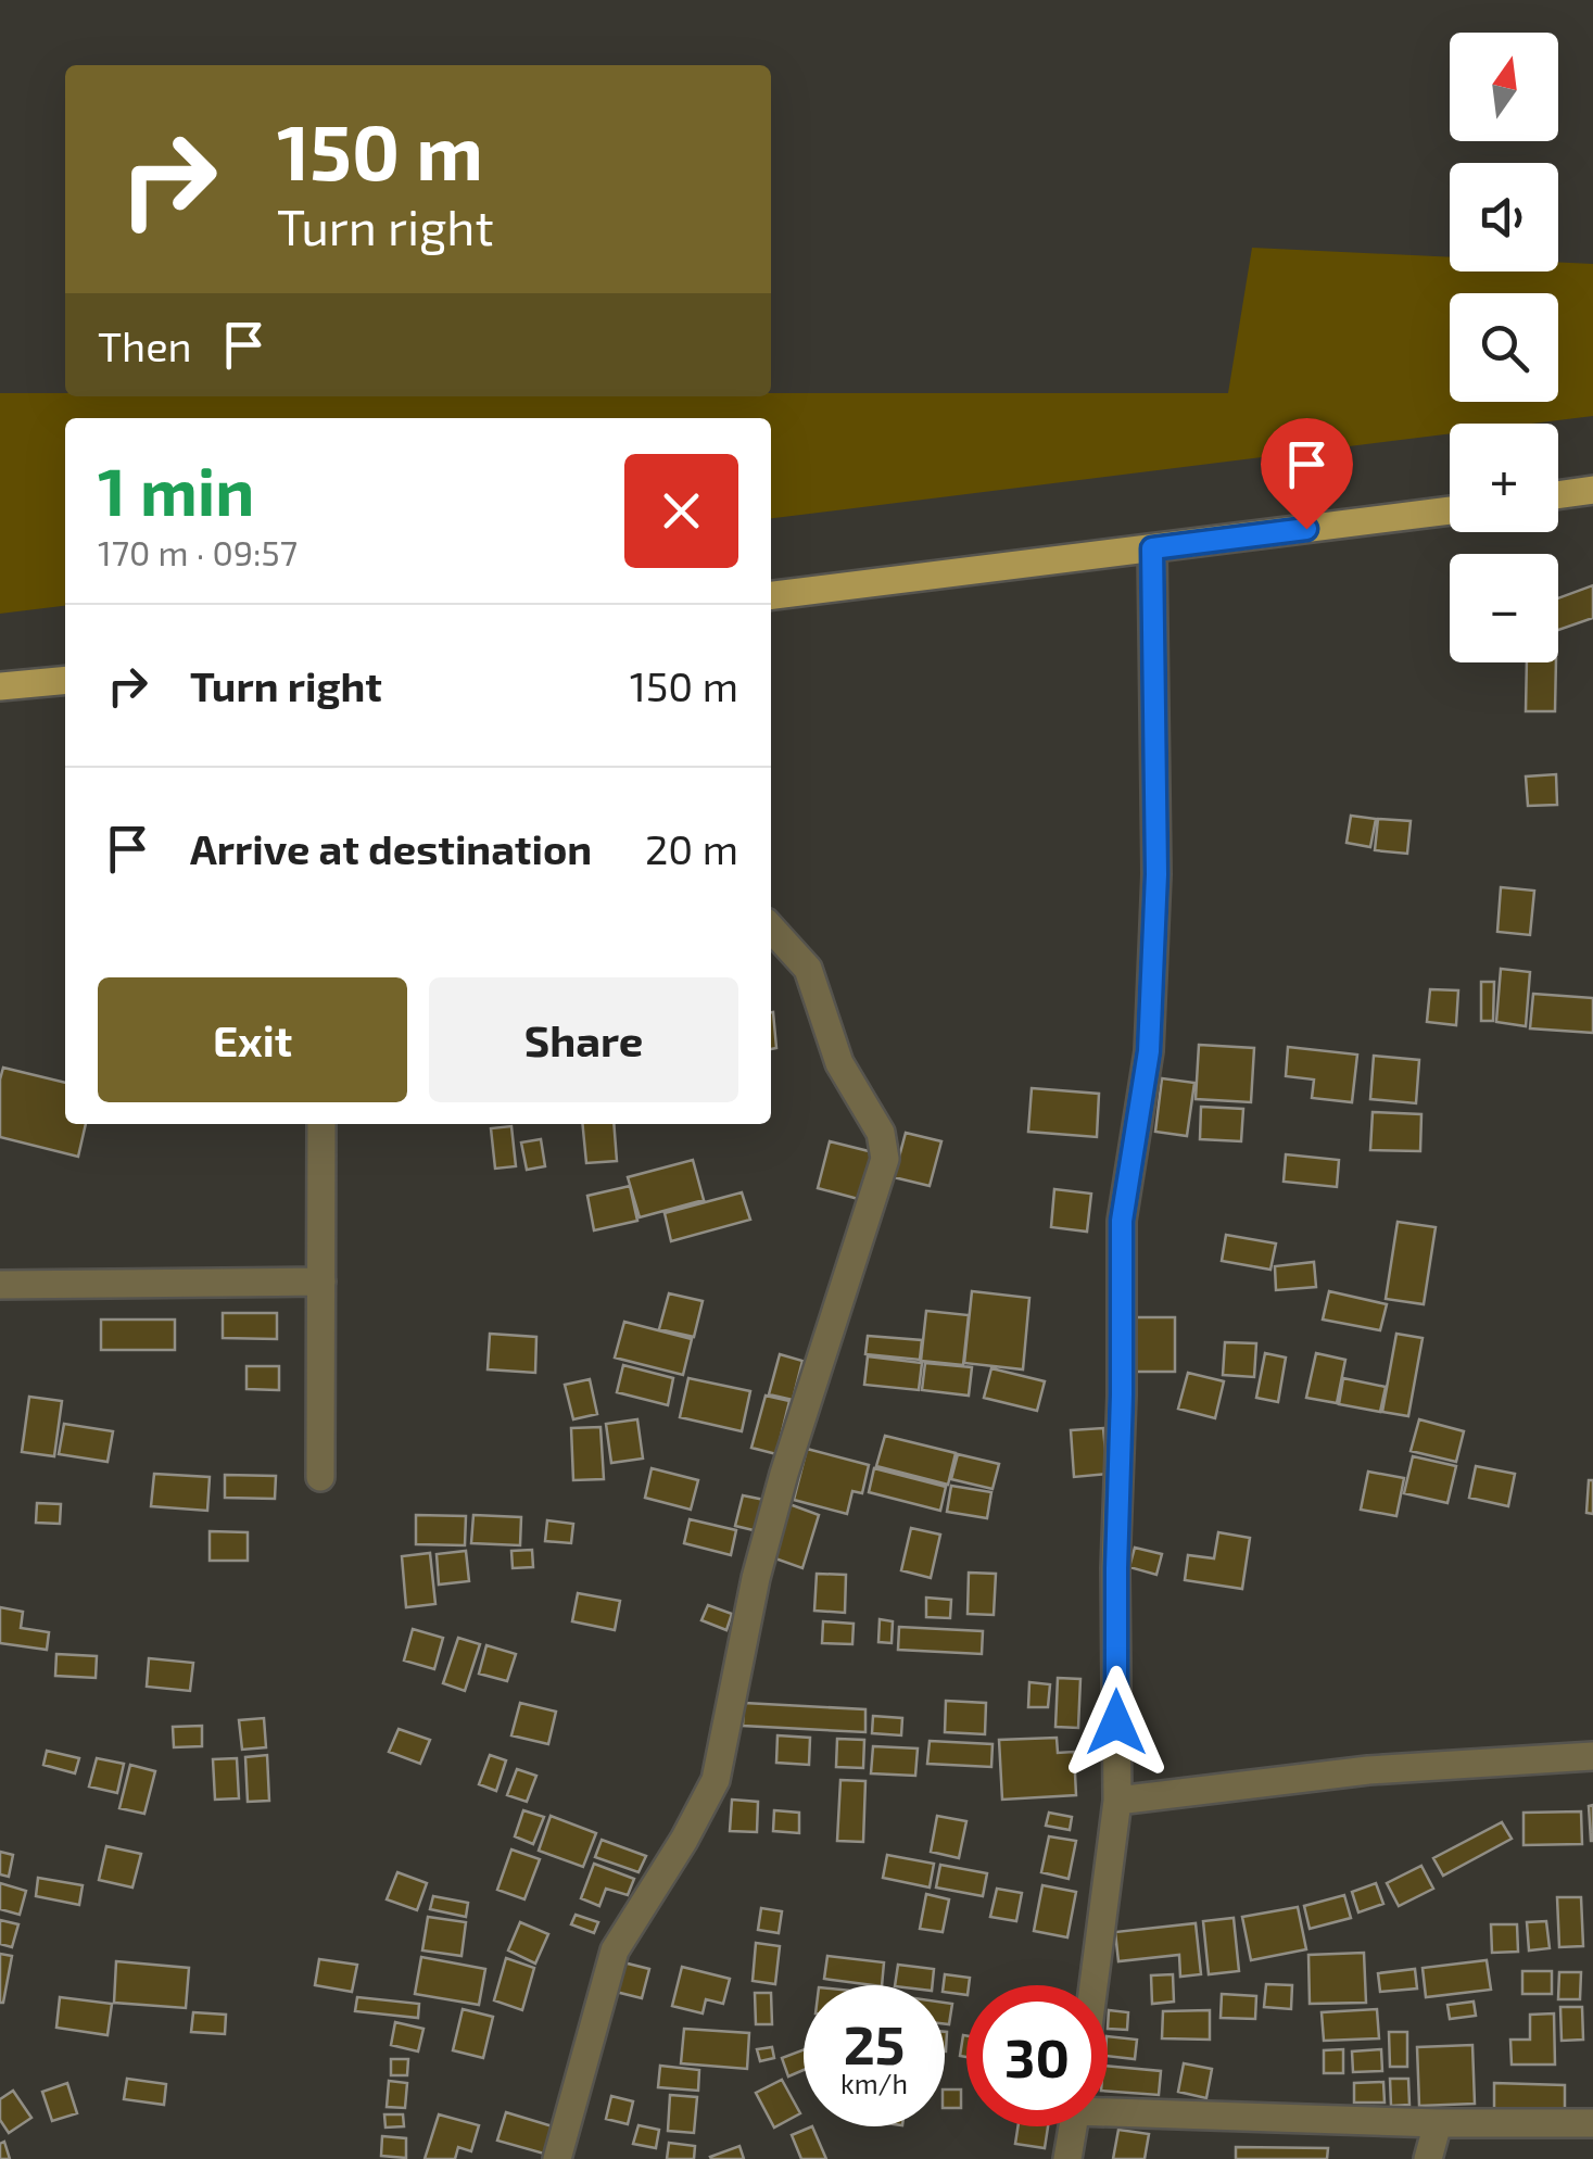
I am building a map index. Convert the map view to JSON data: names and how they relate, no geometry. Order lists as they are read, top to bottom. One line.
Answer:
{"north":"top","page":{"map_buttons":["+","−"],"turn":["150 m","Turn right"],"then":"Then","heading":["1 min","170 m · 09:57"],"list":[{"name":"Turn right","value":"150 m"},{"name":"Arrive at destination","value":"20 m"}],"buttons":["Exit","Share"],"speed":"25 km/h","limit":"30"}}
